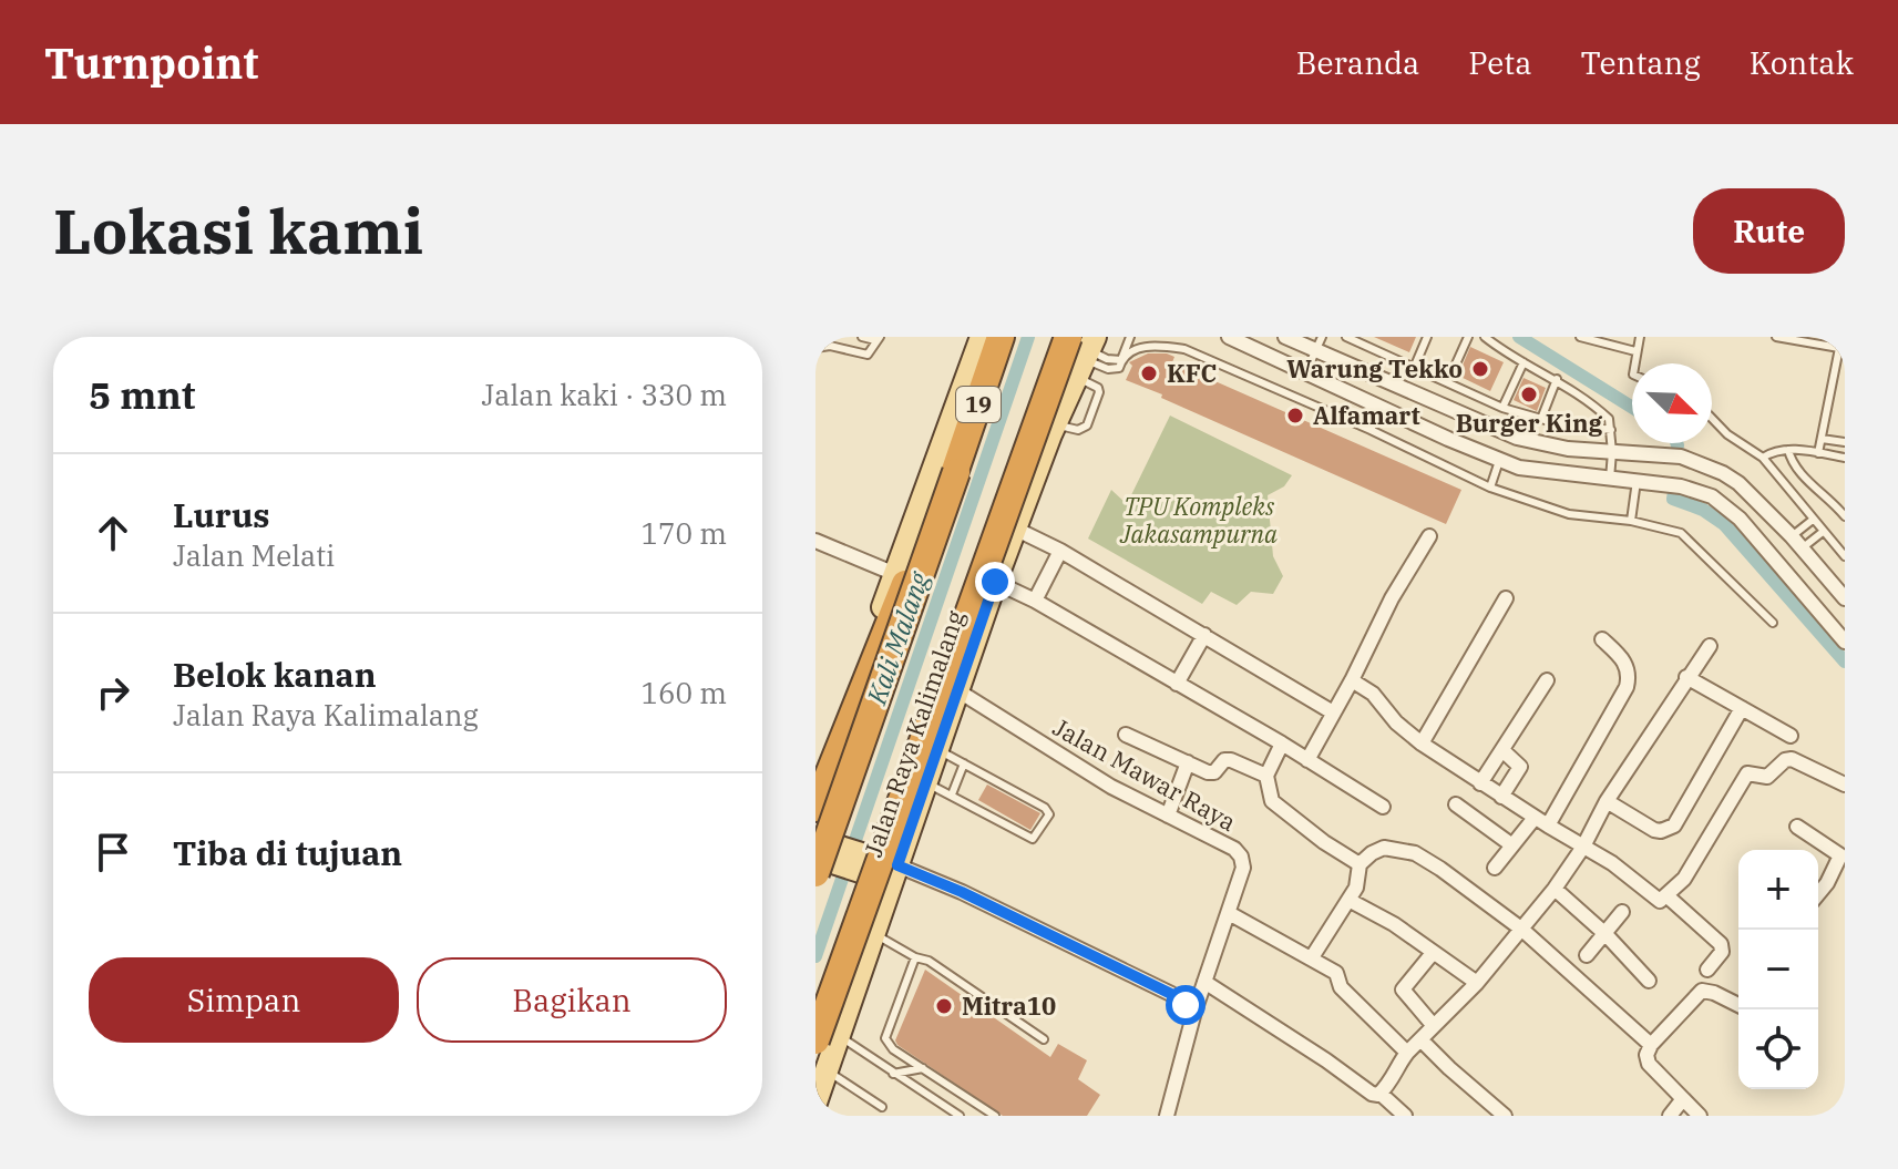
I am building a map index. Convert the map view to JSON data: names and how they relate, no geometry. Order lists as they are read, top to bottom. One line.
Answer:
{"streets":{"highway":["19"],"main road":["Jalan Raya Kalimalang"],"street":["Jalan Mawar Raya"]},"crossings":[["19","Jalan Raya Kalimalang"],["Jalan Raya Kalimalang","Jalan Mawar Raya"]],"water":["Kali Malang"],"parks":["TPU Kompleks Jakasampurna"],"places":["Warung Tekko","KFC","Burger King","Alfamart","Mitra10"],"north":"bottom right","page":{"header":"Turnpoint","nav":["Beranda","Peta","Tentang","Kontak"],"buttons":["Rute",["Simpan","Bagikan"]],"title":"Lokasi kami","heading":["5 mnt","Jalan kaki · 330 m"],"list":[["Lurus","Jalan Melati","170 m"],["Belok kanan","Jalan Raya Kalimalang","160 m"],"Tiba di tujuan"],"map_buttons":["+","−"]}}
